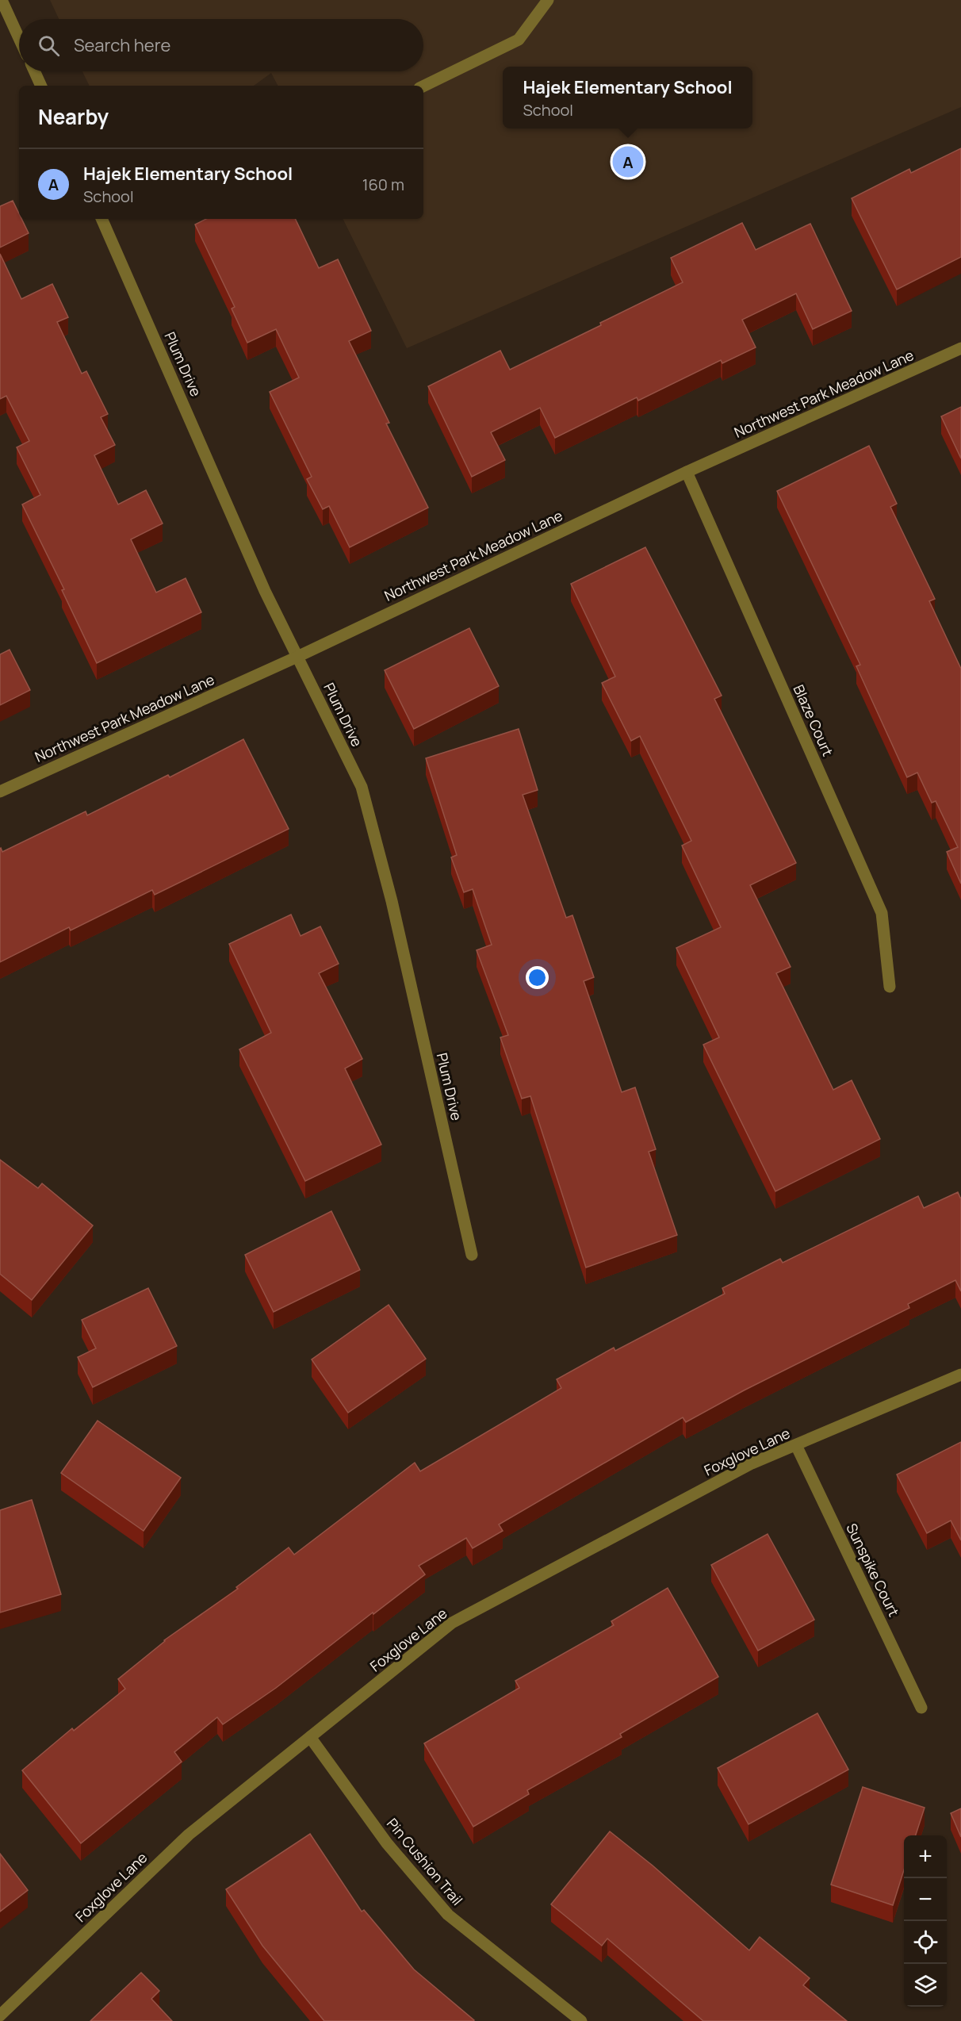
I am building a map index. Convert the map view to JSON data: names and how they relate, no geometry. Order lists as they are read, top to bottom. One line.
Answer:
{"streets":{"street":["Plum Drive","Northwest Park Meadow Lane","Blaze Court","Foxglove Lane","Sunspike Court","Pin Cushion Trail"]},"crossings":[["Plum Drive","Northwest Park Meadow Lane"],["Northwest Park Meadow Lane","Blaze Court"],["Foxglove Lane","Sunspike Court"],["Foxglove Lane","Pin Cushion Trail"]],"page":{"search":"Search here","popup":["Hajek Elementary School","School"],"heading":"Nearby","pins":"A","list":[{"mark":"A","name":"Hajek Elementary School","note":"School","value":"160 m"}],"map_buttons":["+","−"]}}
